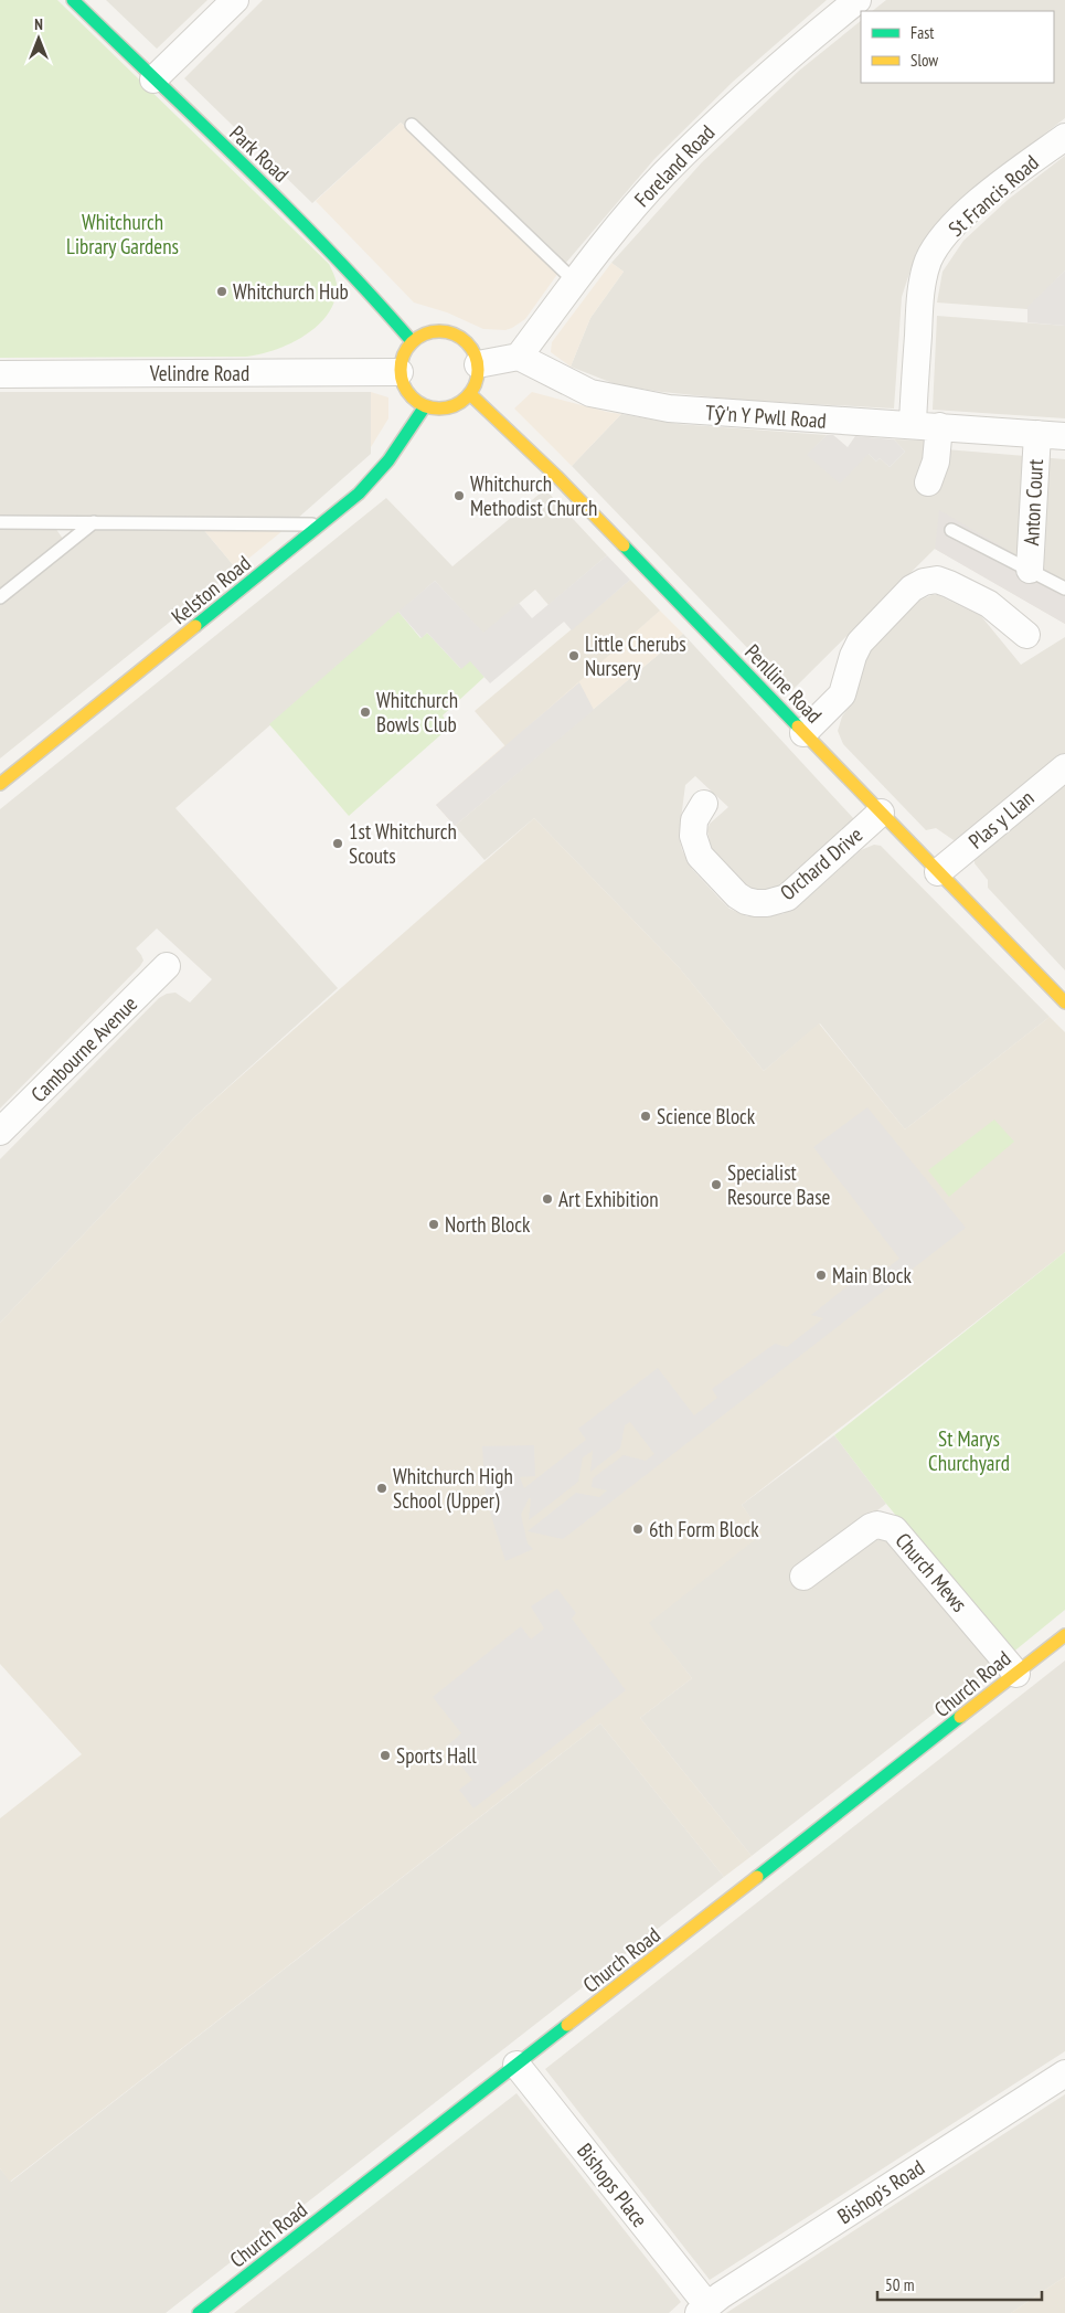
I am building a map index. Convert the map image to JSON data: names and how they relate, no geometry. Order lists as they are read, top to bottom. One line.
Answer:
{"streets":{"street":["Park Road","Foreland Road","St Francis Road","Velindre Road","Tŷ'n Y Pwll Road","Anton Court","Kelston Road","Penlline Road","Plas y Llan","Orchard Drive","Cambourne Avenue","Church Mews","Church Road","Bishops Place","Bishop's Road"]},"crossings":[["Park Road","Velindre Road"],["Park Road","Kelston Road"],["Park Road","Penlline Road"],["Foreland Road","Tŷ'n Y Pwll Road"],["St Francis Road","Tŷ'n Y Pwll Road"],["Velindre Road","Kelston Road"],["Velindre Road","Penlline Road"],["Tŷ'n Y Pwll Road","Anton Court"],["Kelston Road","Penlline Road"],["Penlline Road","Plas y Llan"],["Penlline Road","Orchard Drive"],["Church Mews","Church Road"],["Church Road","Bishops Place"],["Bishops Place","Bishop's Road"]],"parks":["Whitchurch Library Gardens","St Marys Churchyard"],"places":["Whitchurch Hub","Whitchurch Methodist Church","Little Cherubs Nursery","Whitchurch Bowls Club","1st Whitchurch Scouts","Science Block","Specialist Resource Base","Art Exhibition","North Block","Main Block","Whitchurch High School (Upper)","6th Form Block","Sports Hall"],"legend":["Fast","Slow"],"scale_bar":"50 m","north":"top"}
